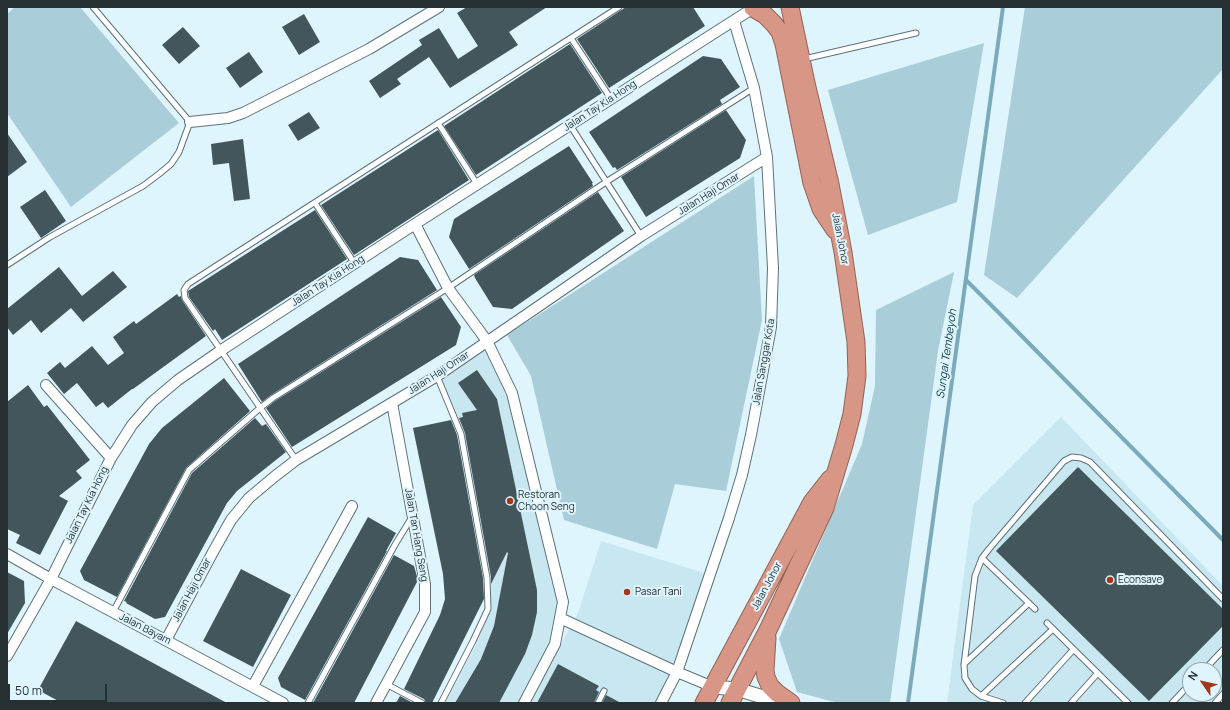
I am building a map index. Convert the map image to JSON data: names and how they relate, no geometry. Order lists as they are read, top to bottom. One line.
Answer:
{"streets":{"highway":["Jalan Johor"],"street":["Jalan Tay Kia Hong","Jalan Haji Omar","Jalan Sanggar Kota","Jalan Tan Hang Seng","Jalan Bayam"]},"crossings":[["Jalan Tay Kia Hong","Jalan Sanggar Kota"],["Jalan Tay Kia Hong","Jalan Bayam"],["Jalan Haji Omar","Jalan Sanggar Kota"],["Jalan Haji Omar","Jalan Tan Hang Seng"],["Jalan Haji Omar","Jalan Bayam"]],"water":["Sungai Tembeyoh"],"places":["Restoran Choon Seng","Econsave","Pasar Tani"],"scale_bar":"50 m","north":"top left"}
